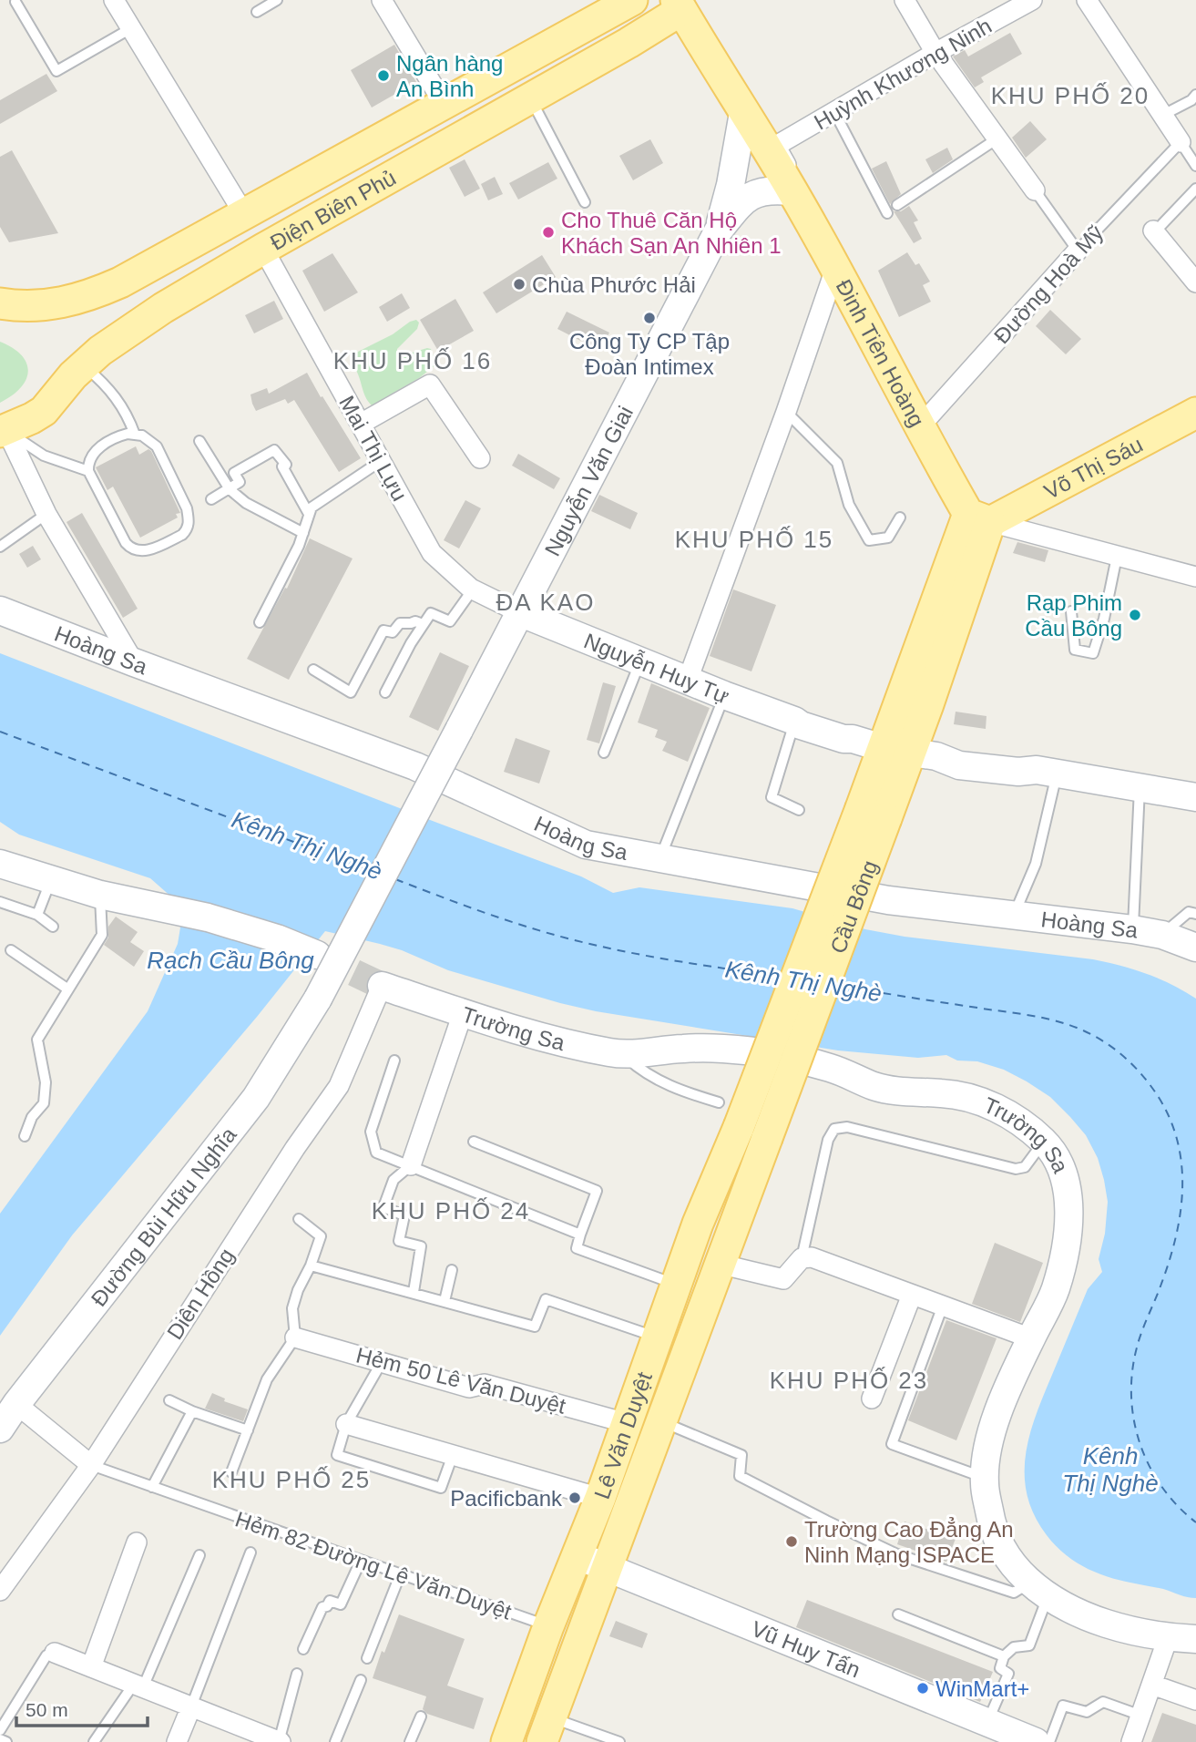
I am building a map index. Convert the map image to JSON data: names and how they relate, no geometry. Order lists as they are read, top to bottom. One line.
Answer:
{"streets":{"main road":["Ðiện Biên Phủ","Đinh Tiên Hoàng","Võ Thị Sáu","Cầu Bông","Lê Văn Duyệt"],"street":["Huỳnh Khương Ninh","Đường Hoà Mỹ","Mai Thị Lựu","Nguyễn Văn Giai","Hoàng Sa","Nguyễn Huy Tự","Trường Sa","Đường Bùi Hữu Nghĩa","Diên Hồng","Hẻm 50 Lê Văn Duyệt","Vũ Huy Tấn"],"lane":["Hẻm 82 Đường Lê Văn Duyệt"]},"crossings":[["Huỳnh Khương Ninh","Đinh Tiên Hoàng"],["Ðiện Biên Phủ","Đinh Tiên Hoàng"],["Ðiện Biên Phủ","Mai Thị Lựu"],["Đường Hoà Mỹ","Đinh Tiên Hoàng"],["Đinh Tiên Hoàng","Võ Thị Sáu"],["Đinh Tiên Hoàng","Nguyễn Văn Giai"],["Mai Thị Lựu","Nguyễn Văn Giai"],["Mai Thị Lựu","Nguyễn Huy Tự"],["Nguyễn Văn Giai","Nguyễn Huy Tự"],["Nguyễn Văn Giai","Đường Bùi Hữu Nghĩa"],["Cầu Bông","Lê Văn Duyệt"],["Trường Sa","Diên Hồng"],["Diên Hồng","Hẻm 82 Đường Lê Văn Duyệt"],["Hẻm 50 Lê Văn Duyệt","Lê Văn Duyệt"],["Lê Văn Duyệt","Hẻm 82 Đường Lê Văn Duyệt"],["Lê Văn Duyệt","Vũ Huy Tấn"]],"districts":["KHU PHỐ 20","KHU PHỐ 16","KHU PHỐ 15","ĐA KAO","KHU PHỐ 24","KHU PHỐ 23","KHU PHỐ 25"],"water":["Kênh Thị Nghè","Rạch Cầu Bông"],"places":["Ngân hàng An Bình","Cho Thuê Căn Hộ Khách Sạn An Nhiên 1","Chùa Phước Hải","Công Ty CP Tập Đoàn Intimex","Rạp Phim Cầu Bông","Pacificbank","Trường Cao Đẳng An Ninh Mạng ISPACE","WinMart+"],"scale_bar":"50 m"}
